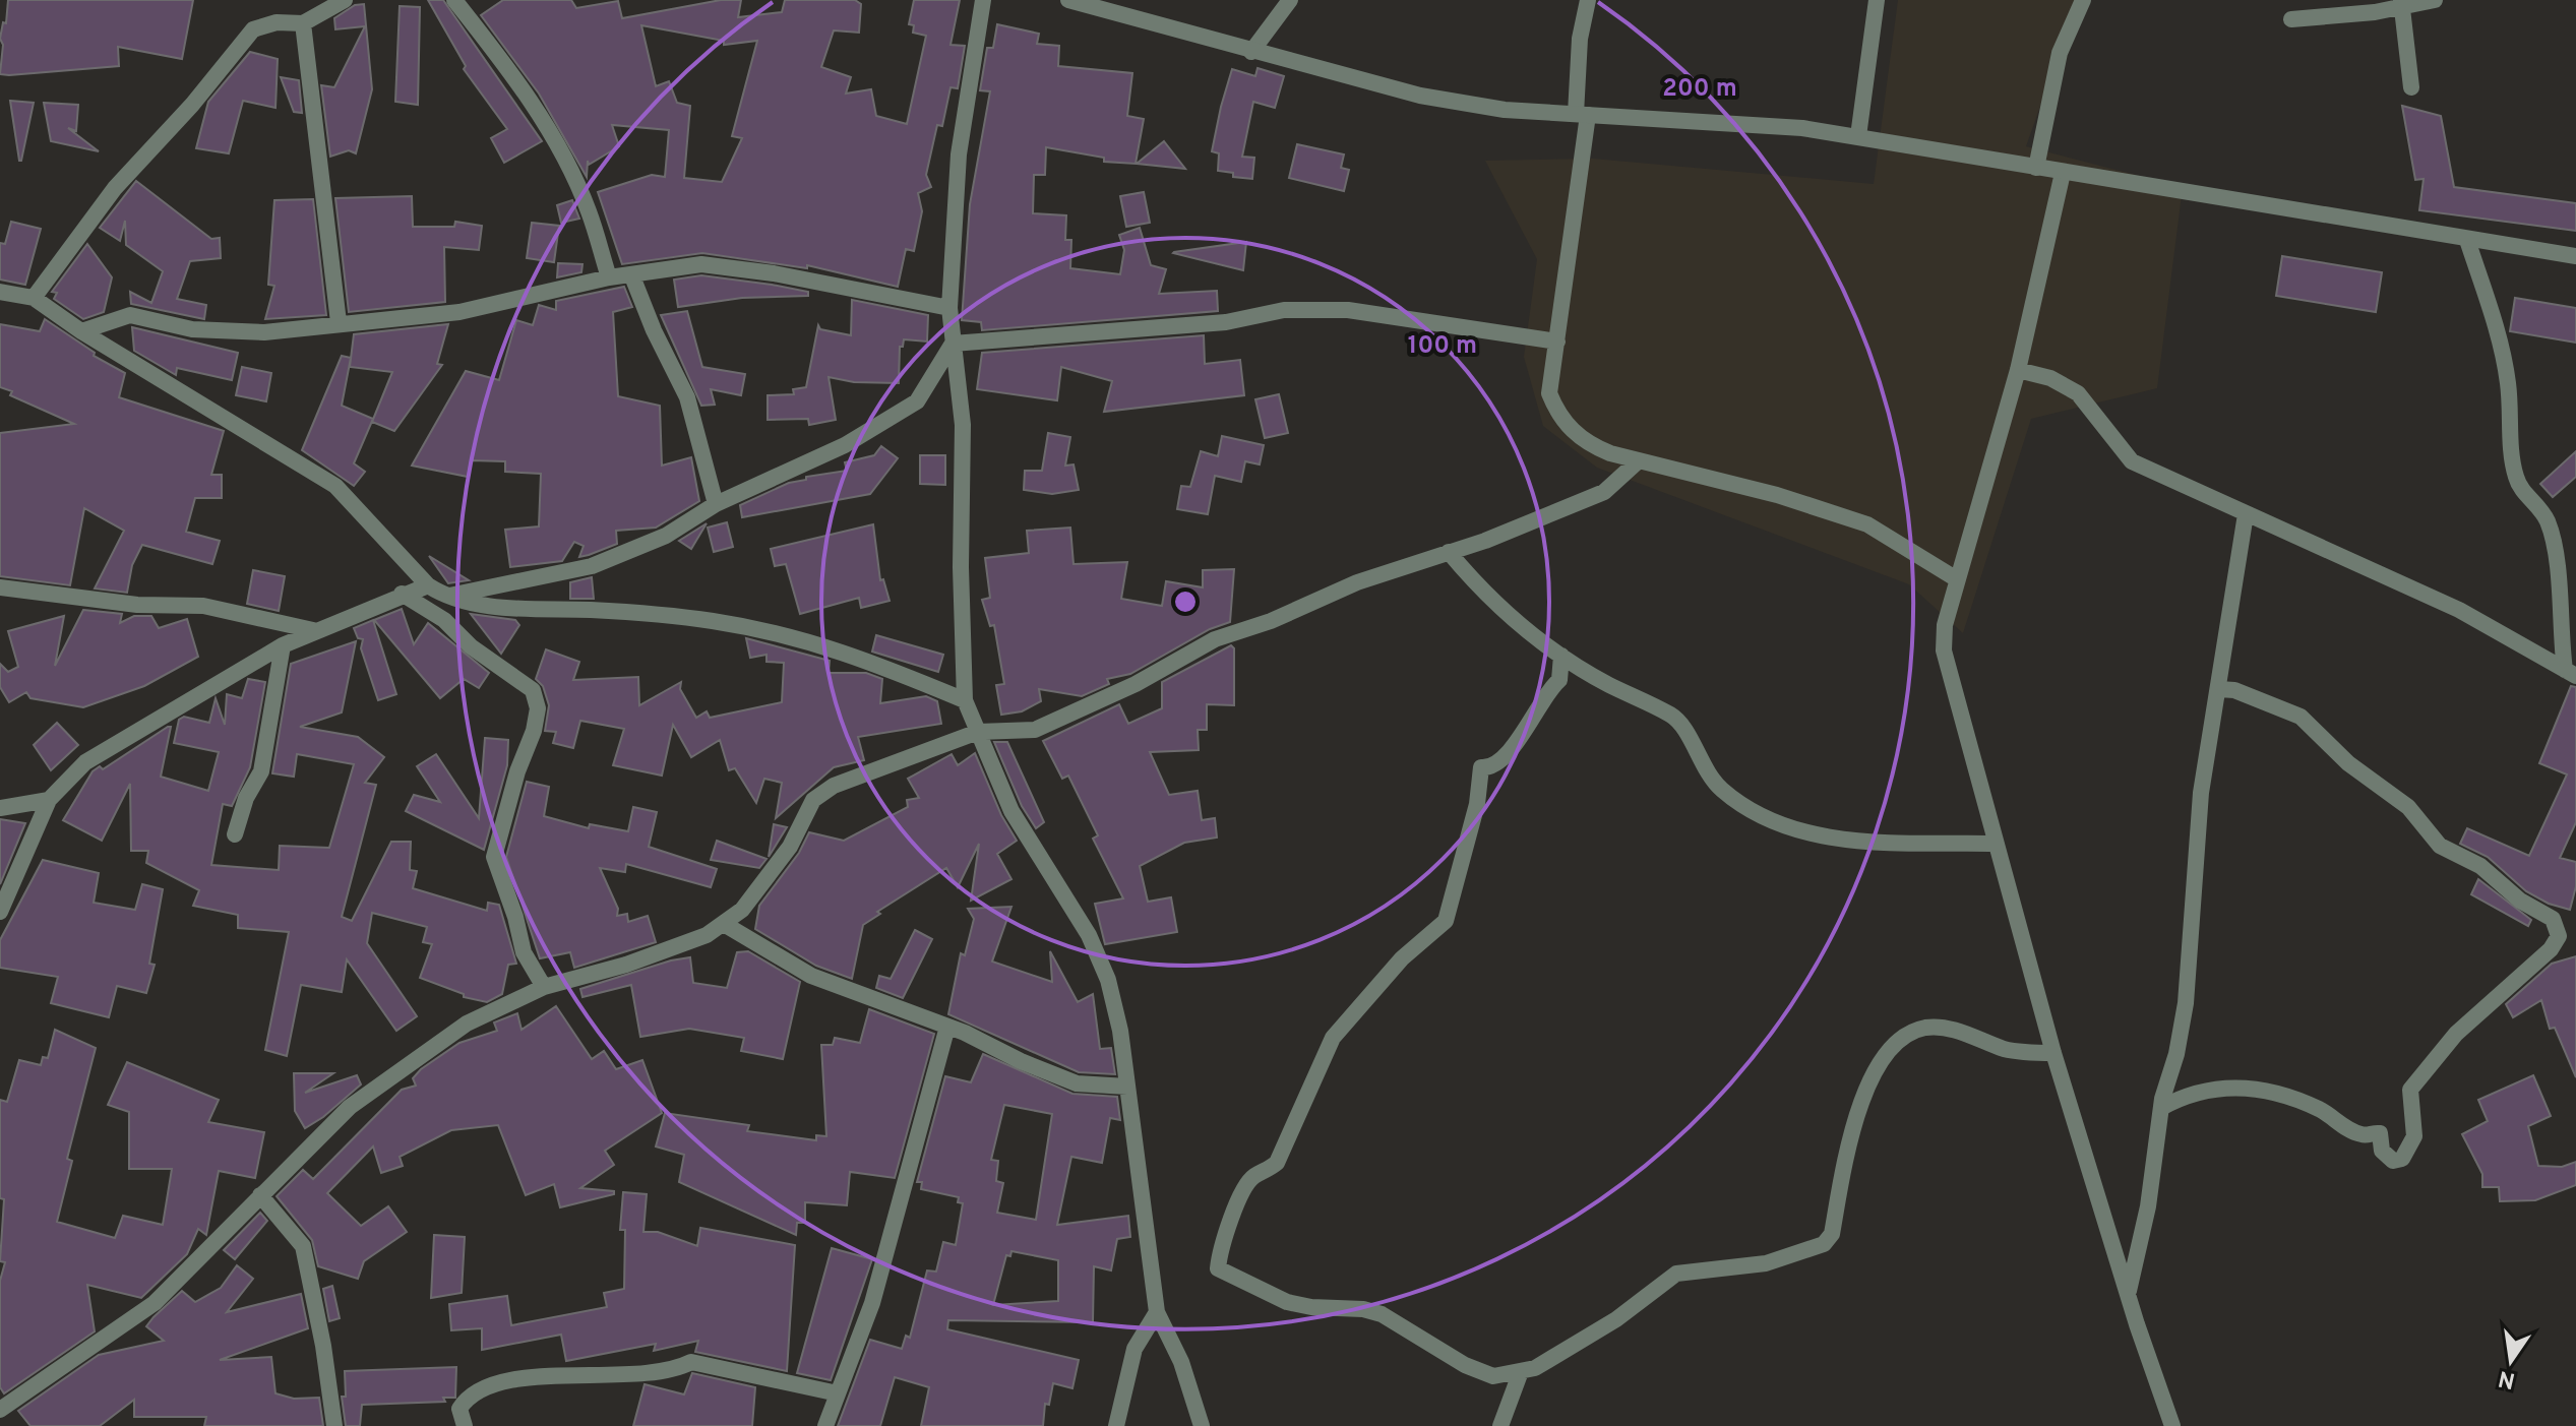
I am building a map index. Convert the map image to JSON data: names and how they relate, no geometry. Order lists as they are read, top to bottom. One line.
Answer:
{"north":"bottom","rings":["200 m","100 m"]}
